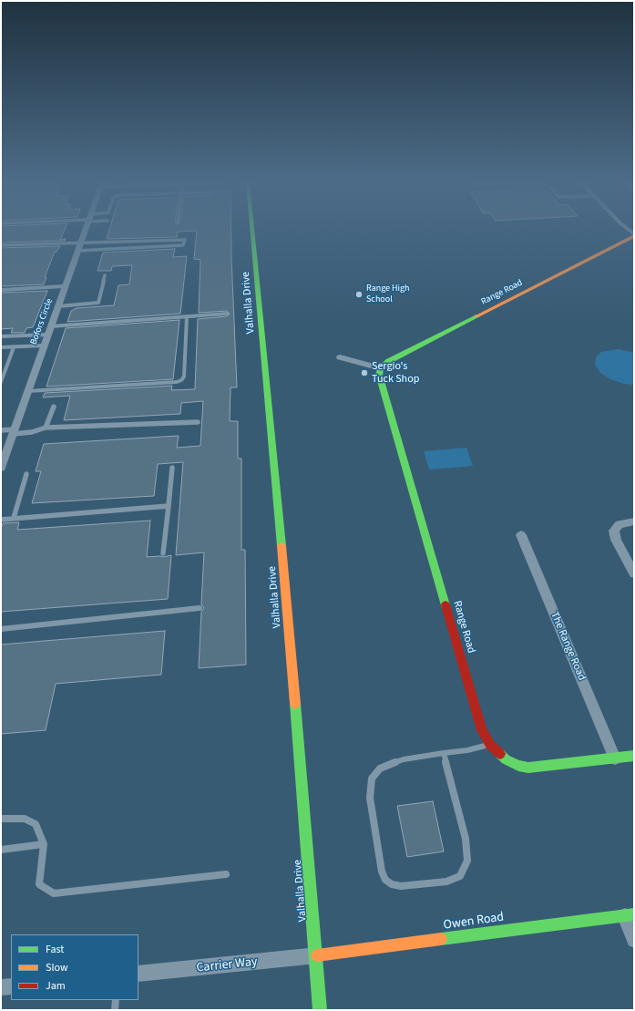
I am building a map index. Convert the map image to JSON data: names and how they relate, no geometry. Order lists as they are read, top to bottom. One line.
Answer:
{"streets":{"street":["Range Road","Valhalla Drive","Bofors Circle","The Range Road","Owen Road","Carrier Way"]},"crossings":[["Range Road","The Range Road"],["Valhalla Drive","Owen Road"],["Valhalla Drive","Carrier Way"],["Owen Road","Carrier Way"]],"places":["Range High School","Sergio's Tuck Shop"],"legend":["Fast","Slow","Jam"]}
